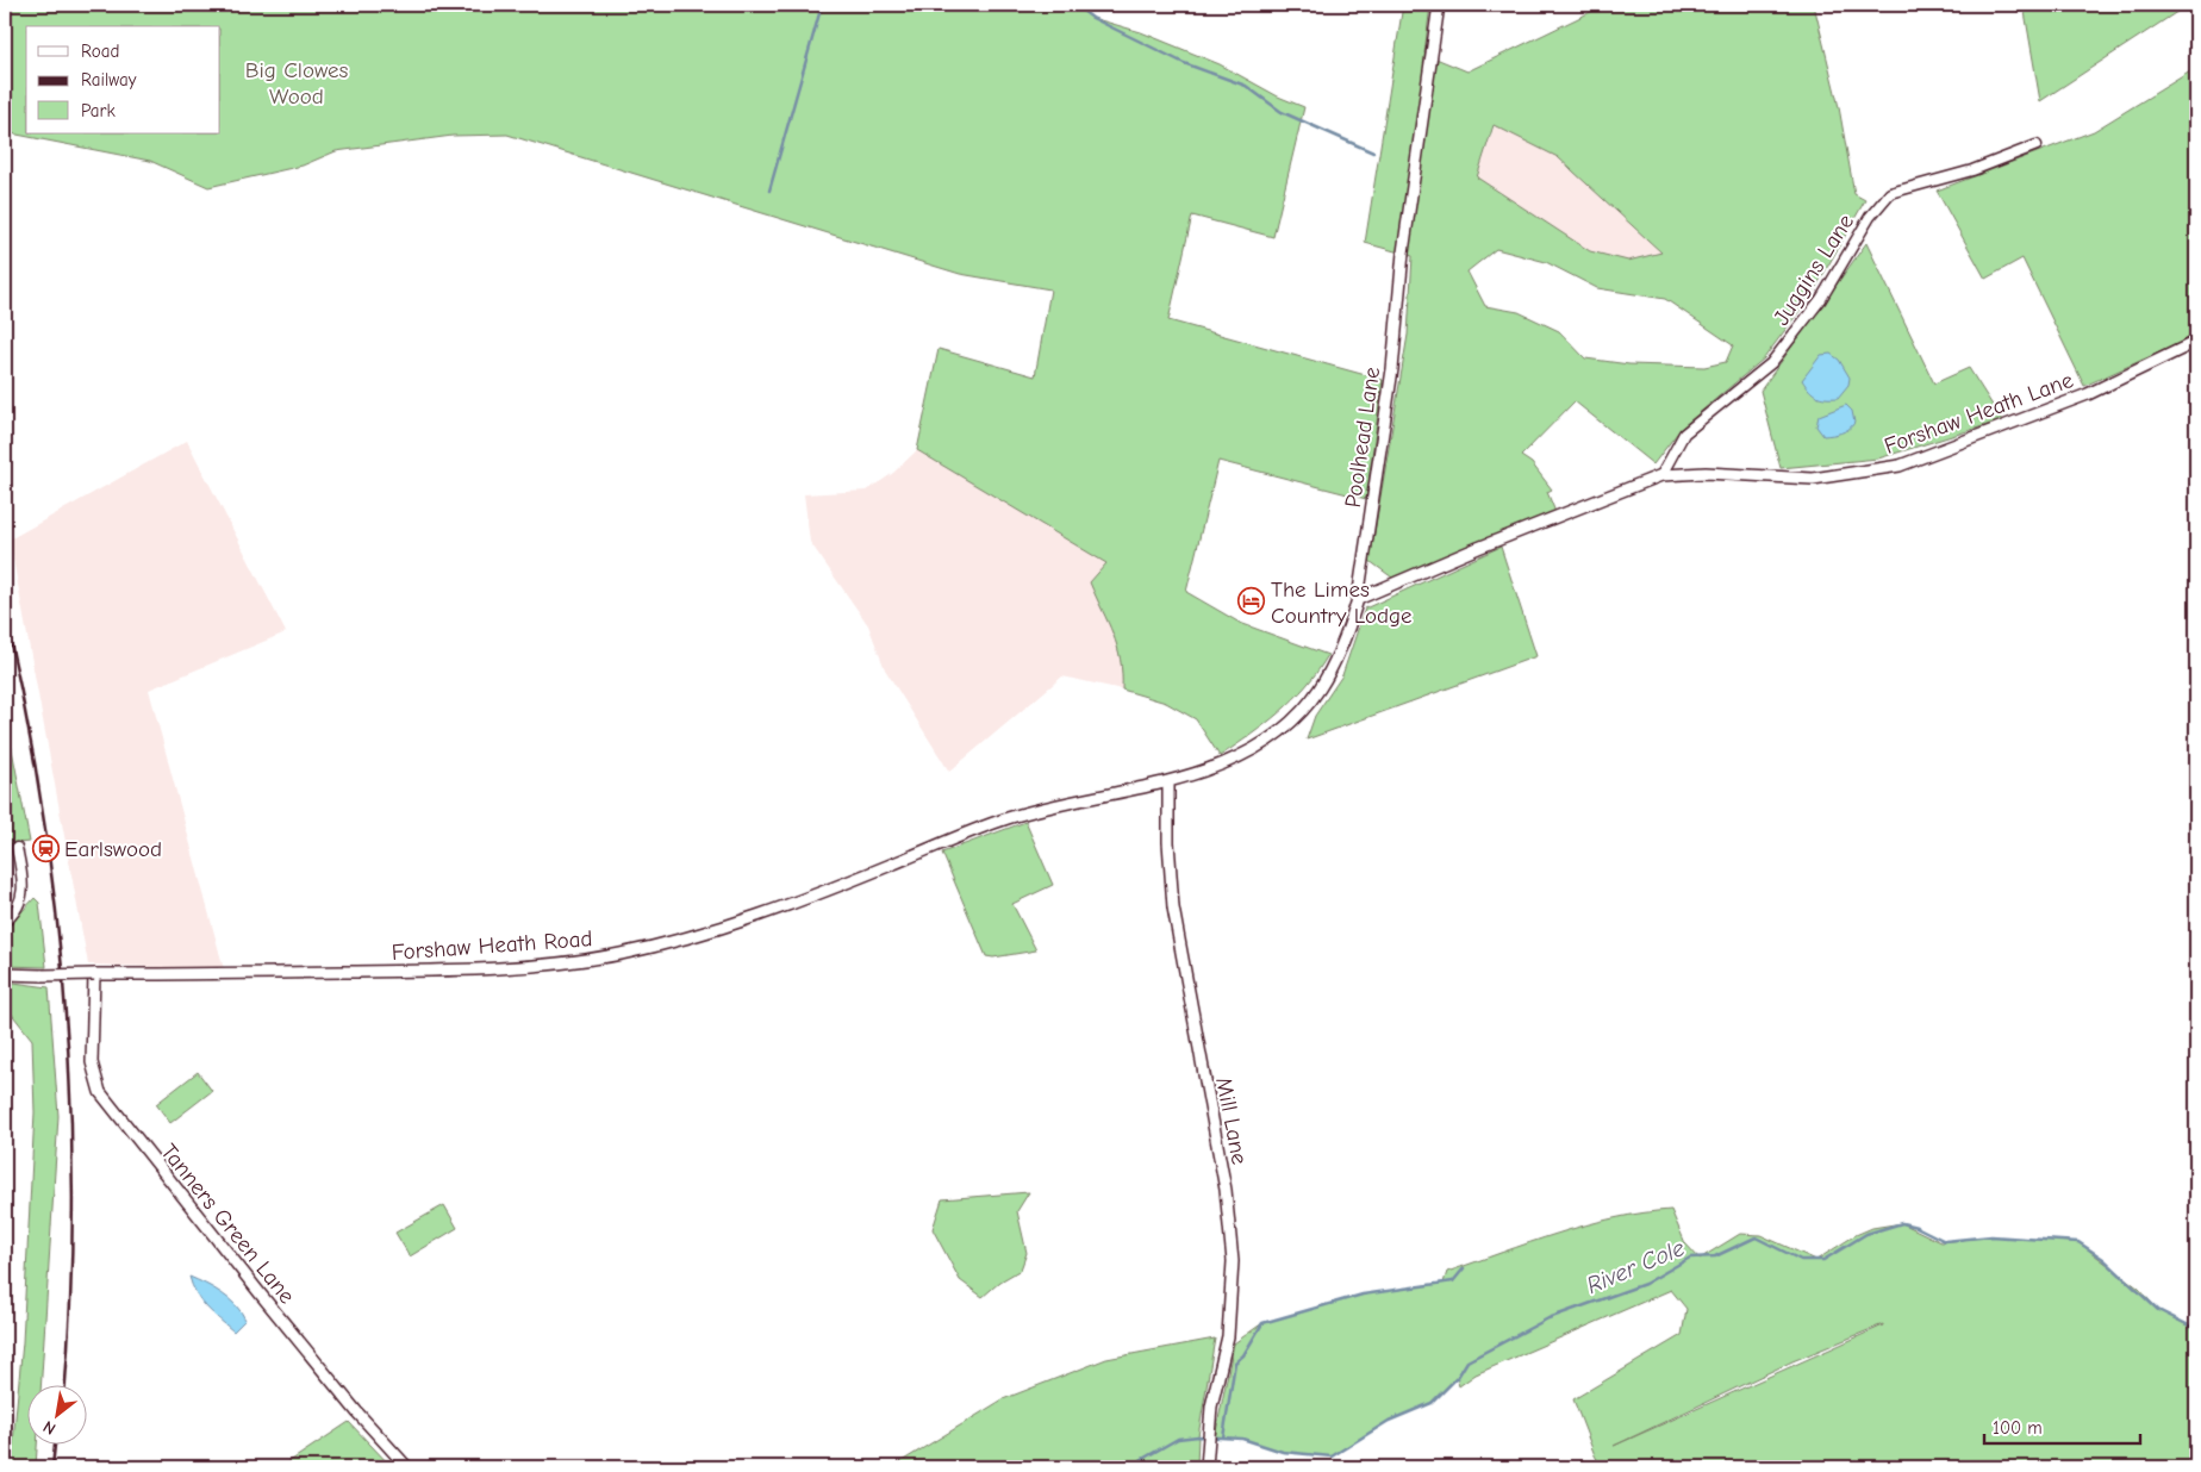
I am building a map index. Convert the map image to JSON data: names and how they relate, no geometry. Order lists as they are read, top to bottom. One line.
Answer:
{"streets":{"street":["Juggins Lane","Forshaw Heath Lane","Poolhead Lane","Forshaw Heath Road","Mill Lane","Tanners Green Lane"]},"crossings":[["Juggins Lane","Forshaw Heath Lane"],["Forshaw Heath Lane","Poolhead Lane"],["Poolhead Lane","Forshaw Heath Road"],["Poolhead Lane","Mill Lane"],["Forshaw Heath Road","Mill Lane"],["Forshaw Heath Road","Tanners Green Lane"]],"water":["River Cole"],"parks":["Big Clowes Wood"],"places":{"hotel":["The Limes Country Lodge"],"station":["Earlswood"]},"legend":["Road","Railway","Park"],"scale_bar":"100 m","north":"bottom left"}
